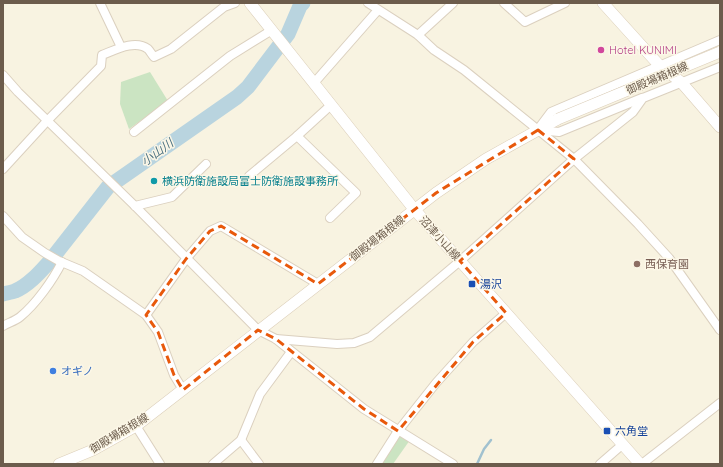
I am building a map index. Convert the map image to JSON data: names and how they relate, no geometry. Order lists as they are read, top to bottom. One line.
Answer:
{"streets":{"main road":["御殿場箱根線","沼津小山線"]},"crossings":[["御殿場箱根線","沼津小山線"]],"water":["小山川"],"places":{"other":["Hotel KUNIMI","横浜防衛施設局富士防衛施設事務所","西保育園","オギノ"],"transit":["湯沢","六角堂"]}}
